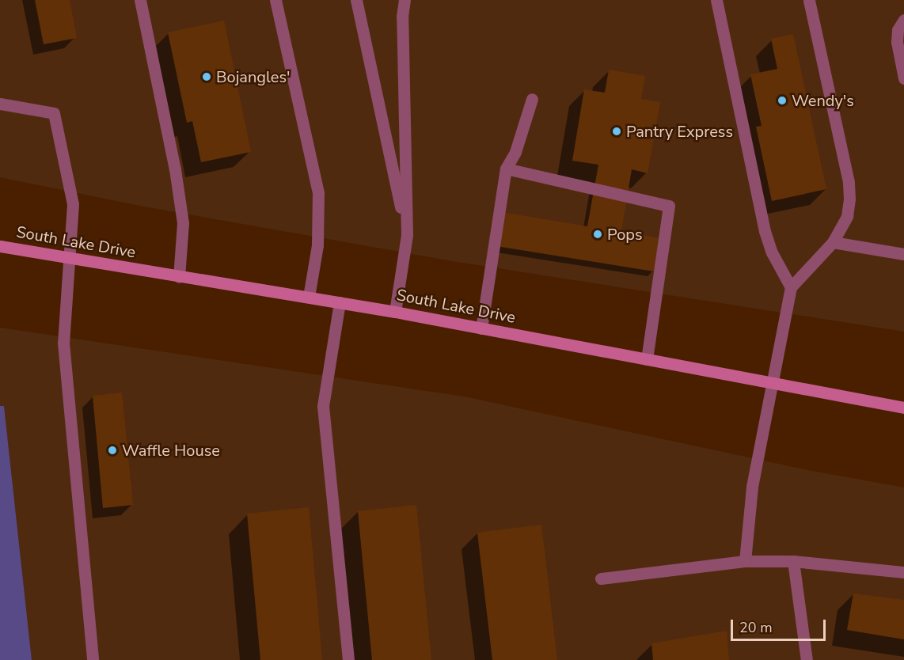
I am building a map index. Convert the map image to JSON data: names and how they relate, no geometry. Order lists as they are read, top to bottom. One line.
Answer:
{"streets":{"main road":["South Lake Drive"]},"places":["Bojangles'","Wendy's","Pantry Express","Pops","Waffle House"],"scale_bar":"20 m"}
